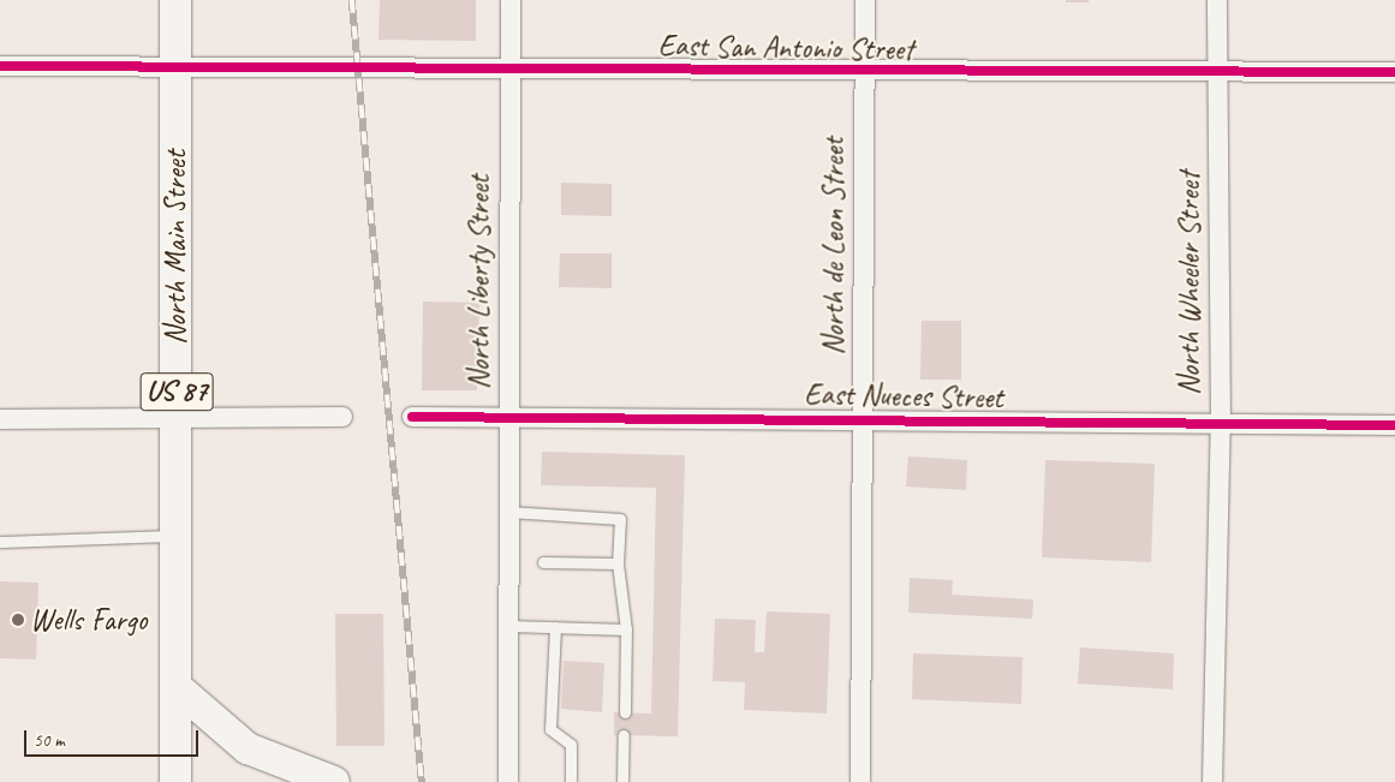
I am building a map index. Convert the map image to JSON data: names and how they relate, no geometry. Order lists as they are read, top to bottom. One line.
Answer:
{"streets":{"main road":["North Main Street","US 87"],"street":["East San Antonio Street","North de Leon Street","North Liberty Street","North Wheeler Street","East Nueces Street"]},"crossings":[["East San Antonio Street","North de Leon Street"],["East San Antonio Street","North Main Street"],["East San Antonio Street","North Liberty Street"],["East San Antonio Street","North Wheeler Street"],["North de Leon Street","East Nueces Street"],["North Liberty Street","East Nueces Street"],["North Wheeler Street","East Nueces Street"]],"places":["Wells Fargo"],"scale_bar":"50 m"}
